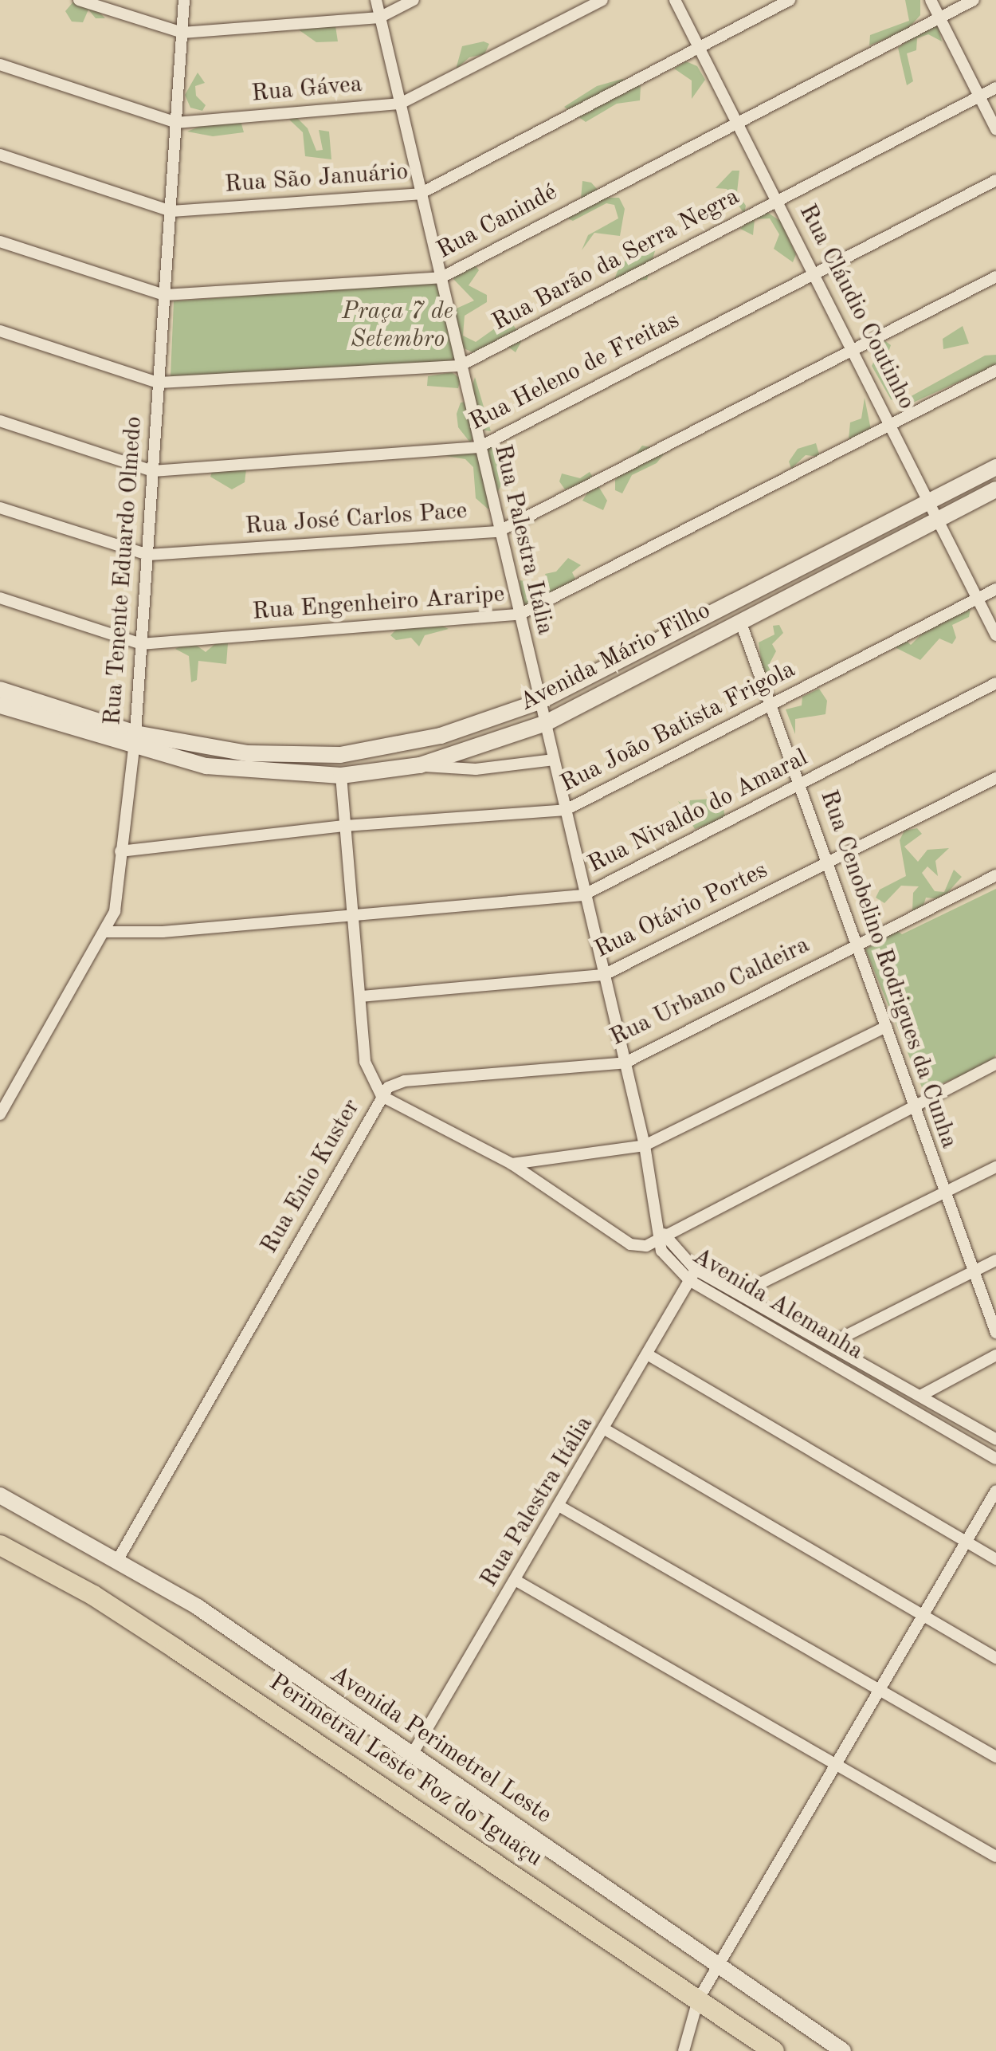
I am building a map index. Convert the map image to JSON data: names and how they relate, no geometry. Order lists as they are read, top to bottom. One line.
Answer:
{"streets":{"highway":["Perimetral Leste Foz do Iguaçu"],"main road":["Avenida Mário Filho","Avenida Perimetrel Leste"],"street":["Rua Gávea","Rua São Januário","Rua Canindé","Rua Barão da Serra Negra","Rua Cláudio Coutinho","Rua Heleno de Freitas","Rua José Carlos Pace","Rua Palestra Itália","Rua Tenente Eduardo Olmedo","Rua Engenheiro Araripe","Rua João Batista Frigola","Rua Nivaldo do Amaral","Rua Otávio Portes","Rua Cenobelino Rodrigues da Cunha","Rua Urbano Caldeira","Rua Enio Kuster","Avenida Alemanha"]},"crossings":[["Rua Gávea","Rua Palestra Itália"],["Rua Gávea","Rua Tenente Eduardo Olmedo"],["Rua São Januário","Rua Cláudio Coutinho"],["Rua São Januário","Rua Palestra Itália"],["Rua São Januário","Rua Tenente Eduardo Olmedo"],["Rua Canindé","Rua Cláudio Coutinho"],["Rua Canindé","Rua Palestra Itália"],["Rua Canindé","Rua Tenente Eduardo Olmedo"],["Rua Barão da Serra Negra","Rua Cláudio Coutinho"],["Rua Barão da Serra Negra","Rua Palestra Itália"],["Rua Barão da Serra Negra","Rua Tenente Eduardo Olmedo"],["Rua Cláudio Coutinho","Rua Heleno de Freitas"],["Rua Cláudio Coutinho","Rua José Carlos Pace"],["Rua Cláudio Coutinho","Rua Engenheiro Araripe"],["Rua Cláudio Coutinho","Avenida Mário Filho"],["Rua Cláudio Coutinho","Rua João Batista Frigola"],["Rua Heleno de Freitas","Rua Palestra Itália"],["Rua Heleno de Freitas","Rua Tenente Eduardo Olmedo"],["Rua José Carlos Pace","Rua Palestra Itália"],["Rua José Carlos Pace","Rua Tenente Eduardo Olmedo"],["Rua Palestra Itália","Rua Engenheiro Araripe"],["Rua Palestra Itália","Avenida Mário Filho"],["Rua Palestra Itália","Rua João Batista Frigola"],["Rua Palestra Itália","Rua Nivaldo do Amaral"],["Rua Palestra Itália","Rua Otávio Portes"],["Rua Palestra Itália","Rua Urbano Caldeira"],["Rua Palestra Itália","Avenida Alemanha"],["Rua Palestra Itália","Avenida Perimetrel Leste"],["Rua Tenente Eduardo Olmedo","Rua Engenheiro Araripe"],["Rua Tenente Eduardo Olmedo","Avenida Mário Filho"],["Rua Tenente Eduardo Olmedo","Rua João Batista Frigola"],["Rua Tenente Eduardo Olmedo","Rua Nivaldo do Amaral"],["Avenida Mário Filho","Rua Cenobelino Rodrigues da Cunha"],["Avenida Mário Filho","Rua Enio Kuster"],["Rua João Batista Frigola","Rua Cenobelino Rodrigues da Cunha"],["Rua João Batista Frigola","Rua Enio Kuster"],["Rua Nivaldo do Amaral","Rua Cenobelino Rodrigues da Cunha"],["Rua Nivaldo do Amaral","Rua Enio Kuster"],["Rua Otávio Portes","Rua Cenobelino Rodrigues da Cunha"],["Rua Otávio Portes","Rua Enio Kuster"],["Rua Cenobelino Rodrigues da Cunha","Rua Urbano Caldeira"],["Rua Urbano Caldeira","Rua Enio Kuster"],["Rua Enio Kuster","Avenida Perimetrel Leste"]],"parks":["Praça 7 de Setembro"]}
